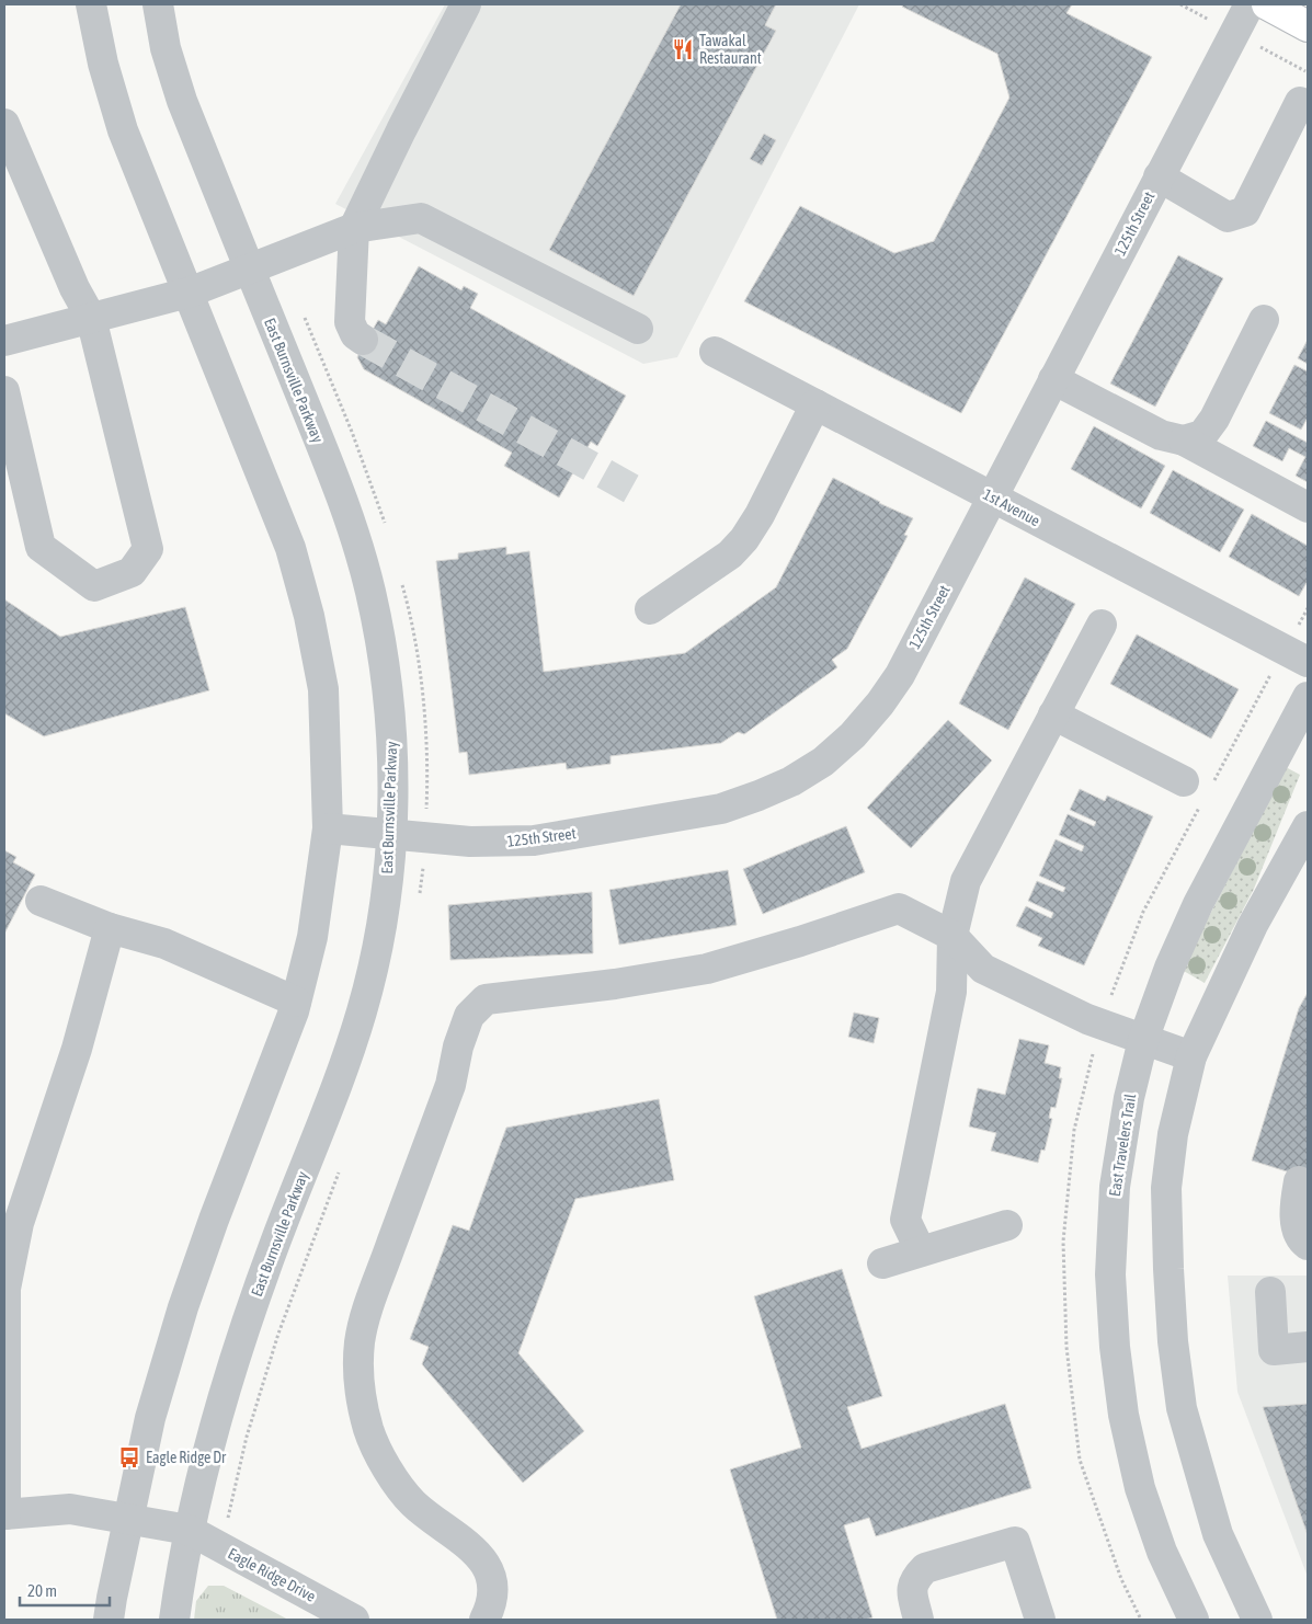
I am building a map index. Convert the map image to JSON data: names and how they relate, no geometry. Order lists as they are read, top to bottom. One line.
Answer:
{"streets":{"street":["125th Street","East Burnsville Parkway","1st Avenue","East Travelers Trail","Eagle Ridge Drive"]},"crossings":[["125th Street","East Burnsville Parkway"],["125th Street","1st Avenue"],["East Burnsville Parkway","Eagle Ridge Drive"]],"places":{"restaurant":["Tawakal Restaurant"],"bus stop":["Eagle Ridge Dr"]},"scale_bar":"20 m"}
